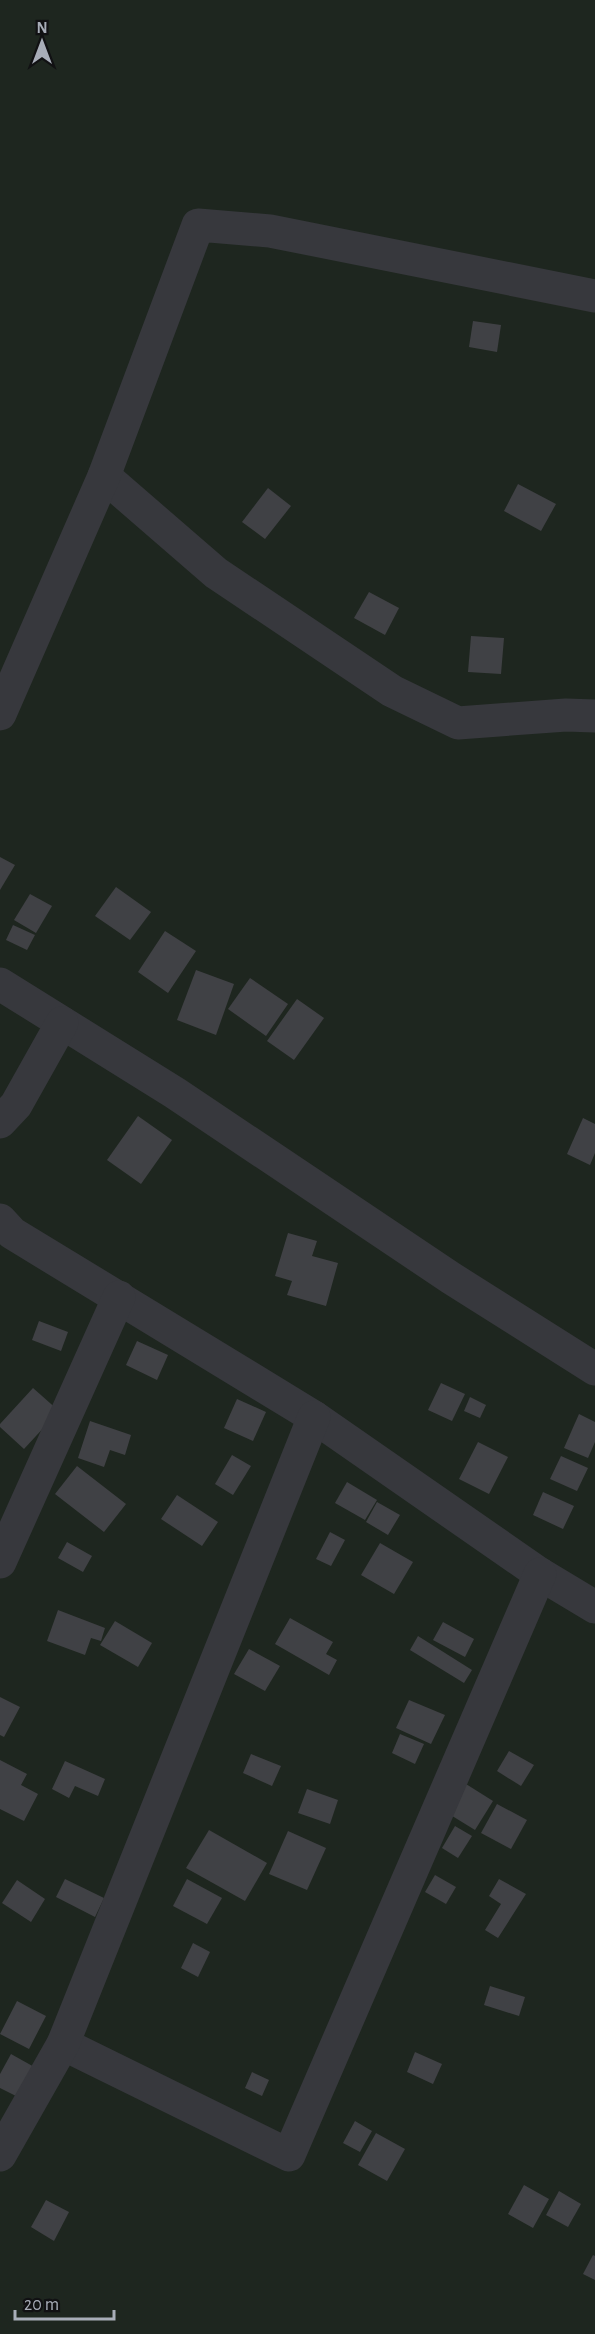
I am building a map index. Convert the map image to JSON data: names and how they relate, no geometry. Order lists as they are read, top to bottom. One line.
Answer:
{"scale_bar":"20 m","north":"top"}
